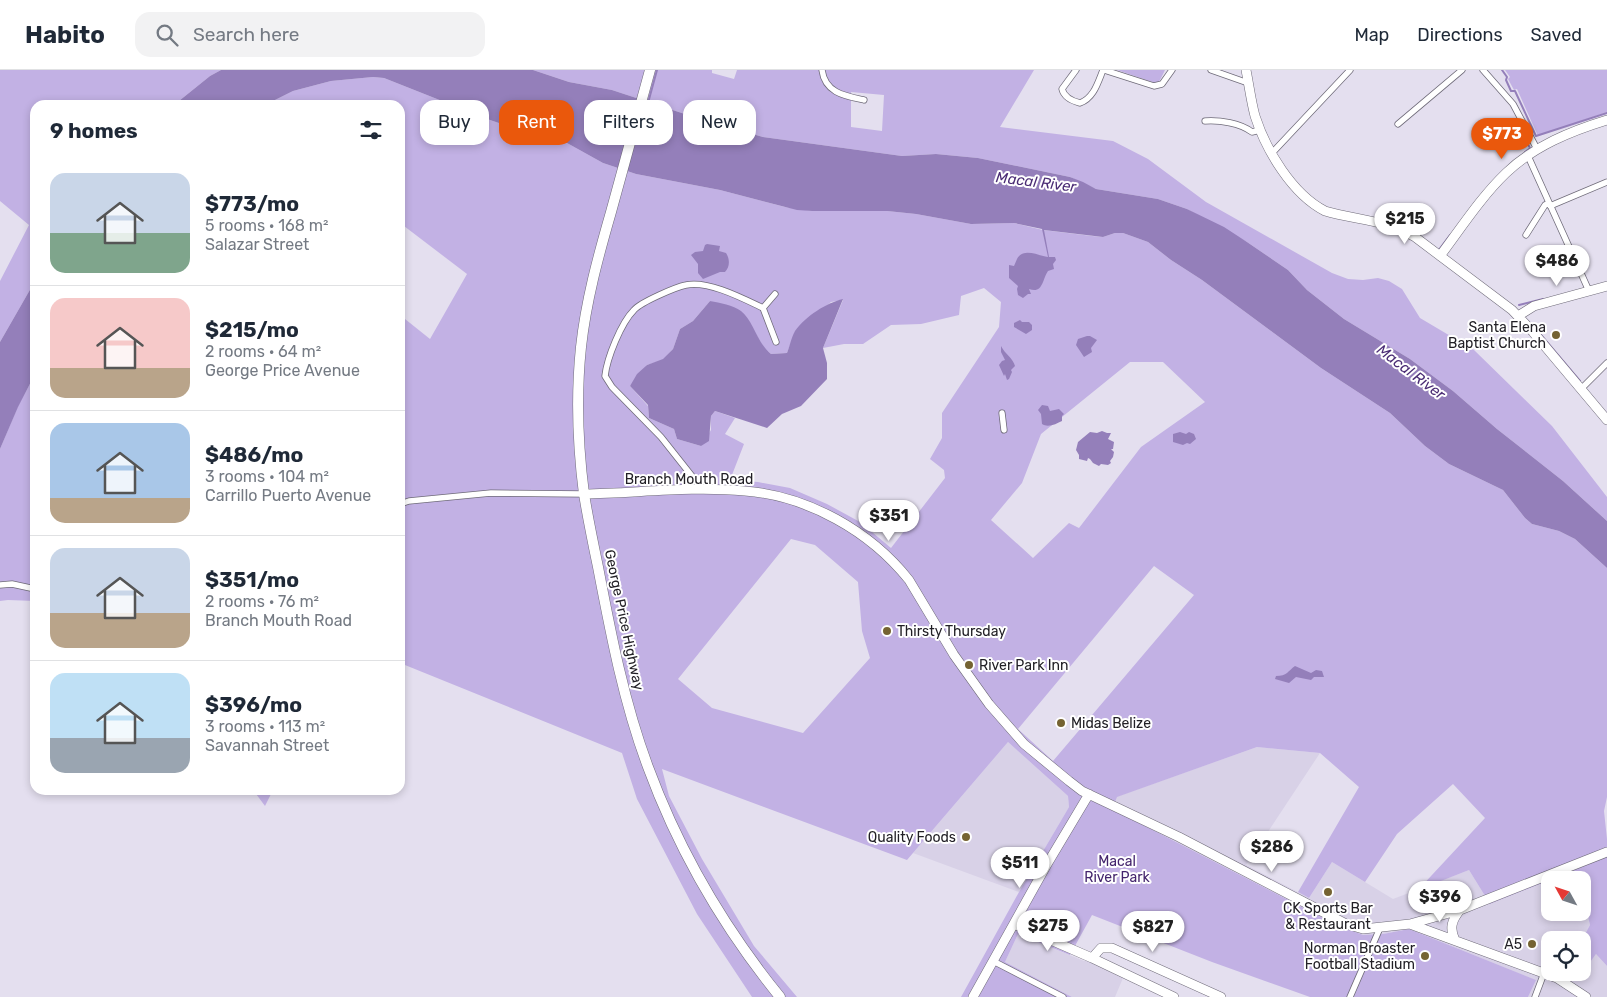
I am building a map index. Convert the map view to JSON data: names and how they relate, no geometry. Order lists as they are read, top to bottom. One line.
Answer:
{"streets":{"highway":["George Price Highway"],"street":["Branch Mouth Road"]},"crossings":[["Branch Mouth Road","George Price Highway"]],"water":["Macal River"],"parks":["Macal River Park"],"places":["Santa Elena Baptist Church","Thirsty Thursday","River Park Inn","Midas Belize","Quality Foods","CK Sports Bar & Restaurant","A5","Norman Broaster Football Stadium"],"north":"top left","page":{"header":"Habito","search":"Search here","nav":["Map","Directions","Saved"],"chip":["Buy","Rent","Filters","New"],"heading":"9 homes","price":["$773","$215","$486","$351","$286","$511","$396","$275","$827"],"list":[{"name":"$773/mo","note":"5 rooms · 168 m² · Salazar Street"},{"name":"$215/mo","note":"2 rooms · 64 m² · George Price Avenue"},{"name":"$486/mo","note":"3 rooms · 104 m² · Carrillo Puerto Avenue"},{"name":"$351/mo","note":"2 rooms · 76 m² · Branch Mouth Road"},{"name":"$396/mo","note":"3 rooms · 113 m² · Savannah Street"}]}}
